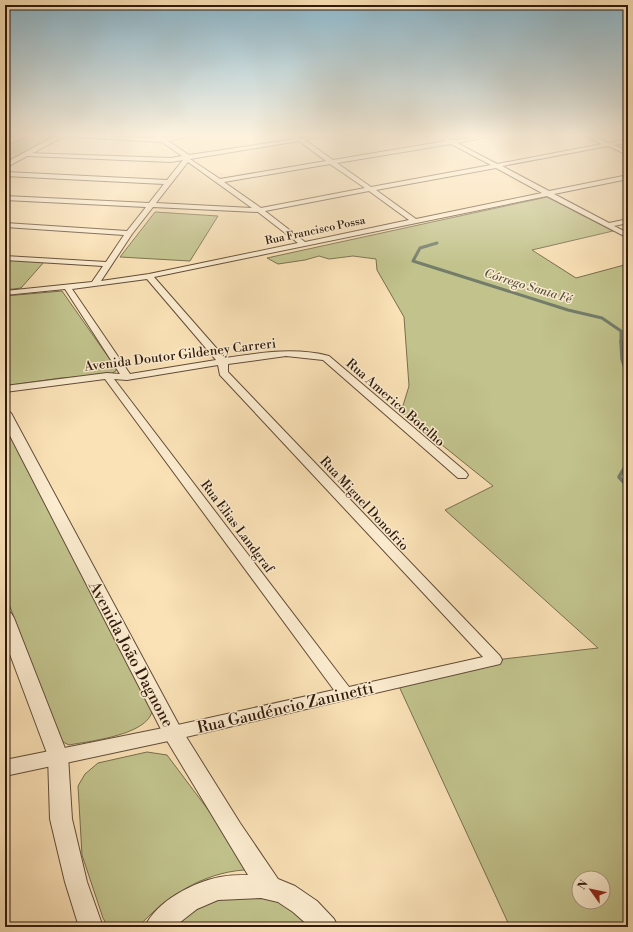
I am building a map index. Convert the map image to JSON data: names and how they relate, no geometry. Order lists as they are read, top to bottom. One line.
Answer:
{"streets":{"street":["Rua Francisco Possa","Avenida Doutor Gildeney Carreri","Rua Americo Botelho","Rua Miguel Donofrio","Rua Elias Landgraf","Avenida João Dagnone","Rua Gaudéncio Zaninetti"]},"crossings":[["Avenida Doutor Gildeney Carreri","Rua Americo Botelho"],["Avenida Doutor Gildeney Carreri","Rua Miguel Donofrio"],["Avenida Doutor Gildeney Carreri","Rua Elias Landgraf"],["Rua Miguel Donofrio","Rua Gaudéncio Zaninetti"],["Rua Elias Landgraf","Rua Gaudéncio Zaninetti"],["Avenida João Dagnone","Rua Gaudéncio Zaninetti"]],"water":["Córrego Santa Fé"],"north":"top left"}
